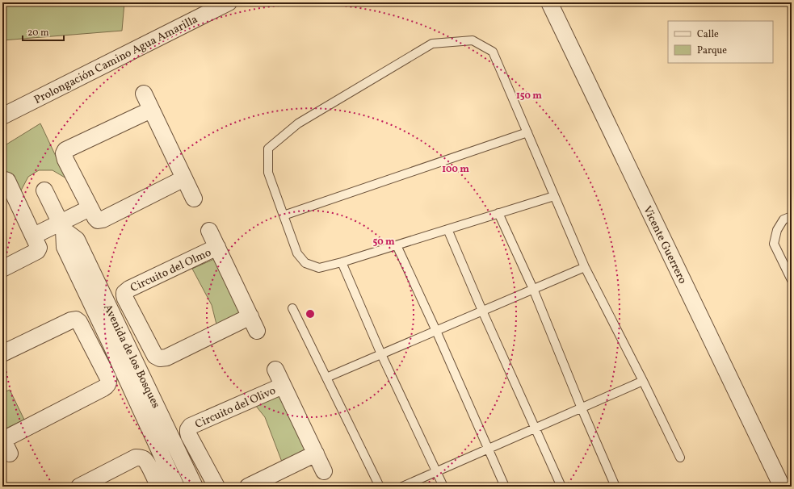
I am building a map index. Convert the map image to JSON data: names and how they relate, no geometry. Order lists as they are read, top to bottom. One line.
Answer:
{"streets":{"street":["Prolongación Camino Agua Amarilla","Vicente Guerrero","Circuito del Olmo","Avenida de los Bosques","Circuito del Olivo"]},"legend":["Calle","Parque"],"scale_bar":"20 m","rings":["150 m","100 m","50 m"]}
